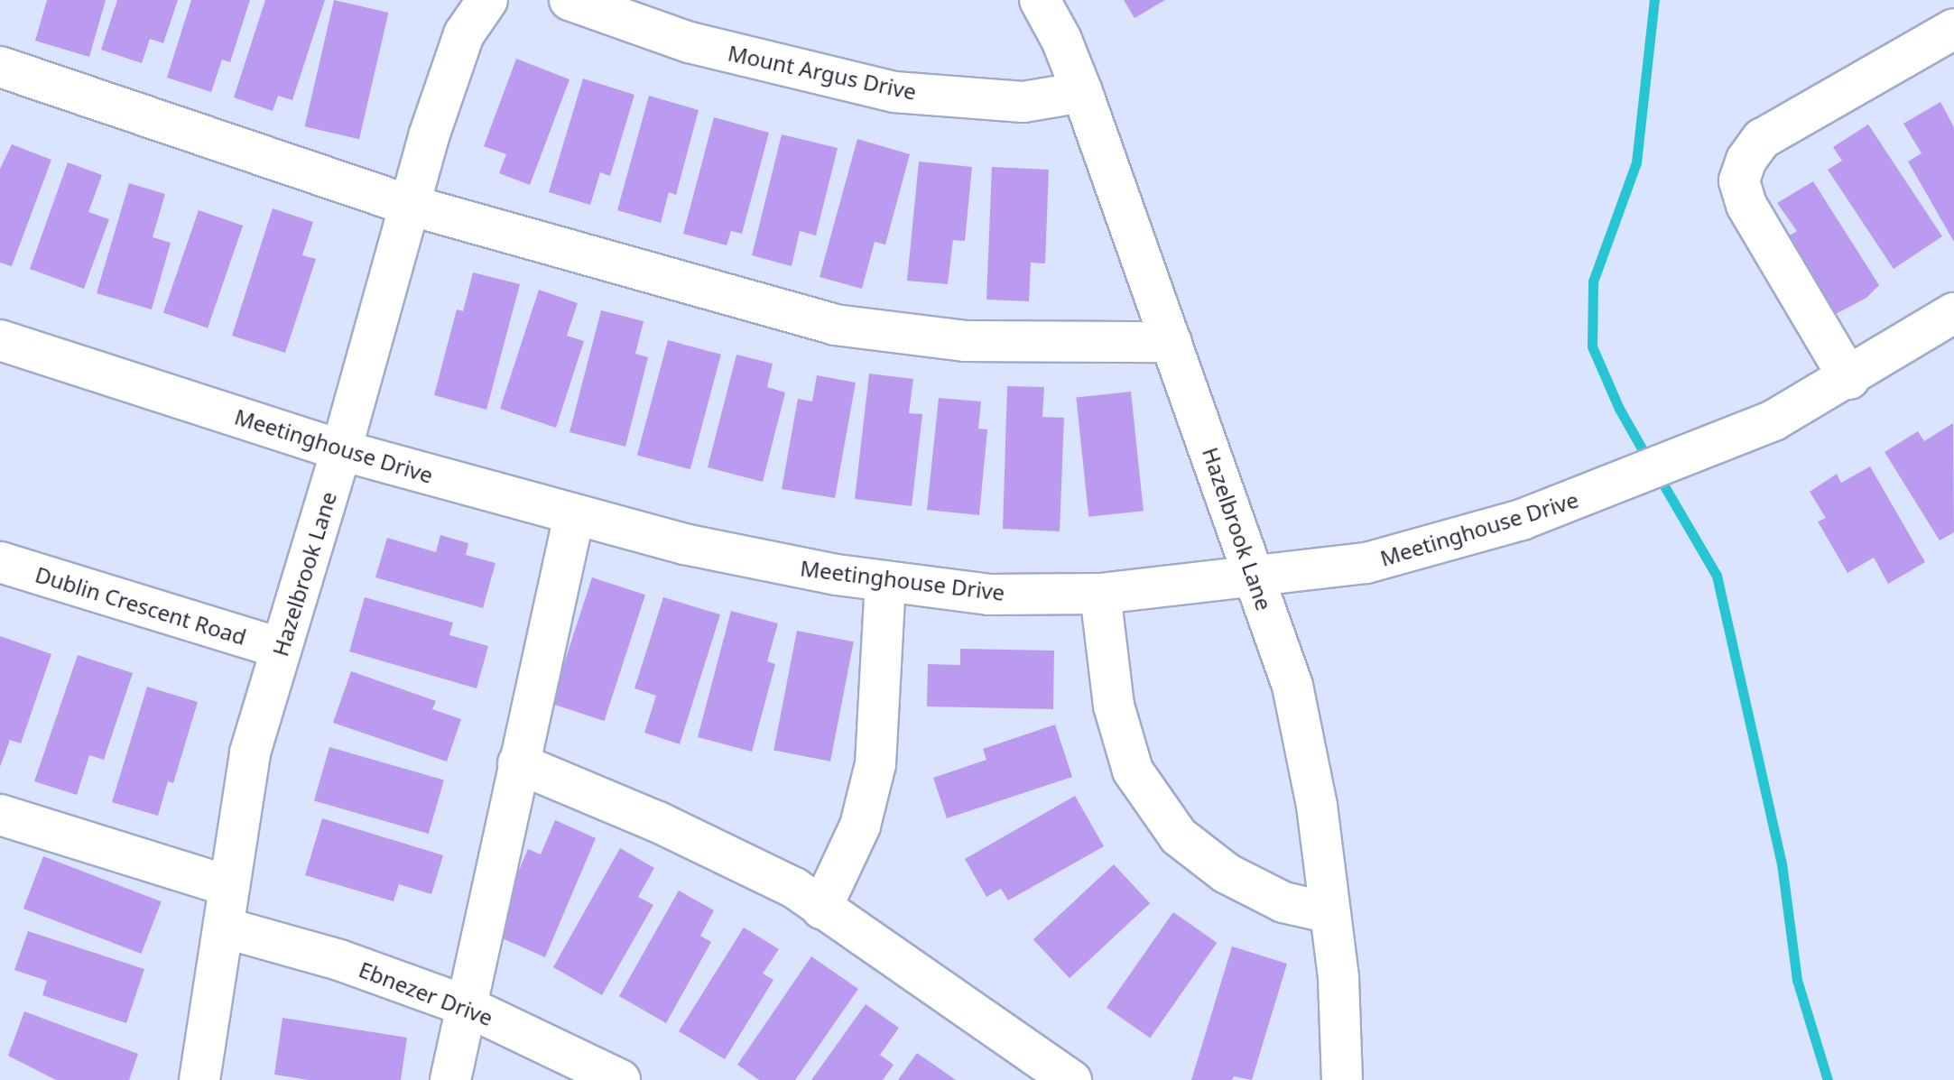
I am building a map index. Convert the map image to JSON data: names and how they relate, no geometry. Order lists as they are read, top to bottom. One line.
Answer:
{"streets":{"street":["Mount Argus Drive","Meetinghouse Drive","Hazelbrook Lane","Dublin Crescent Road","Ebnezer Drive"]},"crossings":[["Mount Argus Drive","Hazelbrook Lane"],["Meetinghouse Drive","Hazelbrook Lane"],["Hazelbrook Lane","Dublin Crescent Road"],["Hazelbrook Lane","Ebnezer Drive"]]}
